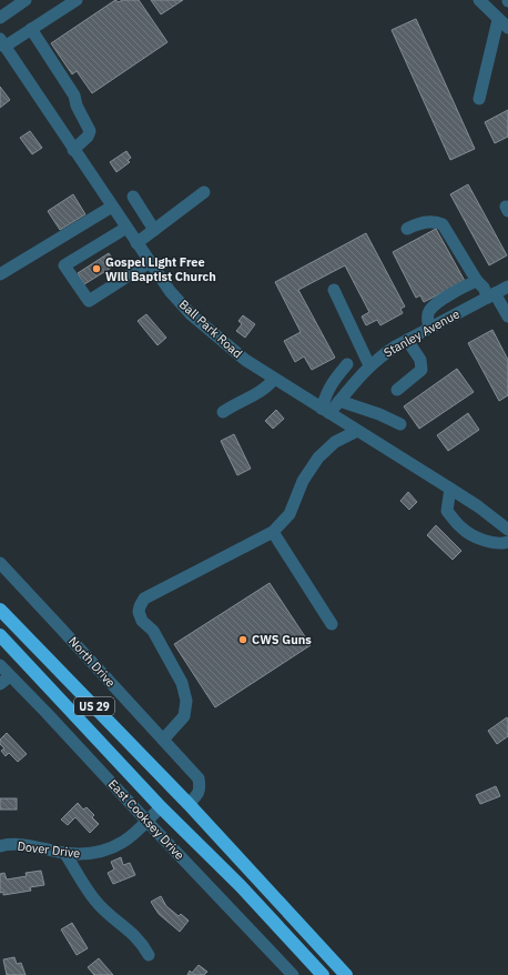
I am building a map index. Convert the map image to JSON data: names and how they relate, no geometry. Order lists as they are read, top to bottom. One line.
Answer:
{"streets":{"highway":["US 29"],"street":["Ball Park Road","Stanley Avenue","North Drive","East Cooksey Drive","Dover Drive"]},"crossings":[["Ball Park Road","Stanley Avenue"],["North Drive","US 29"],["US 29","Dover Drive"],["East Cooksey Drive","Dover Drive"]],"places":["Gospel Light Free Will Baptist Church","CWS Guns"]}
